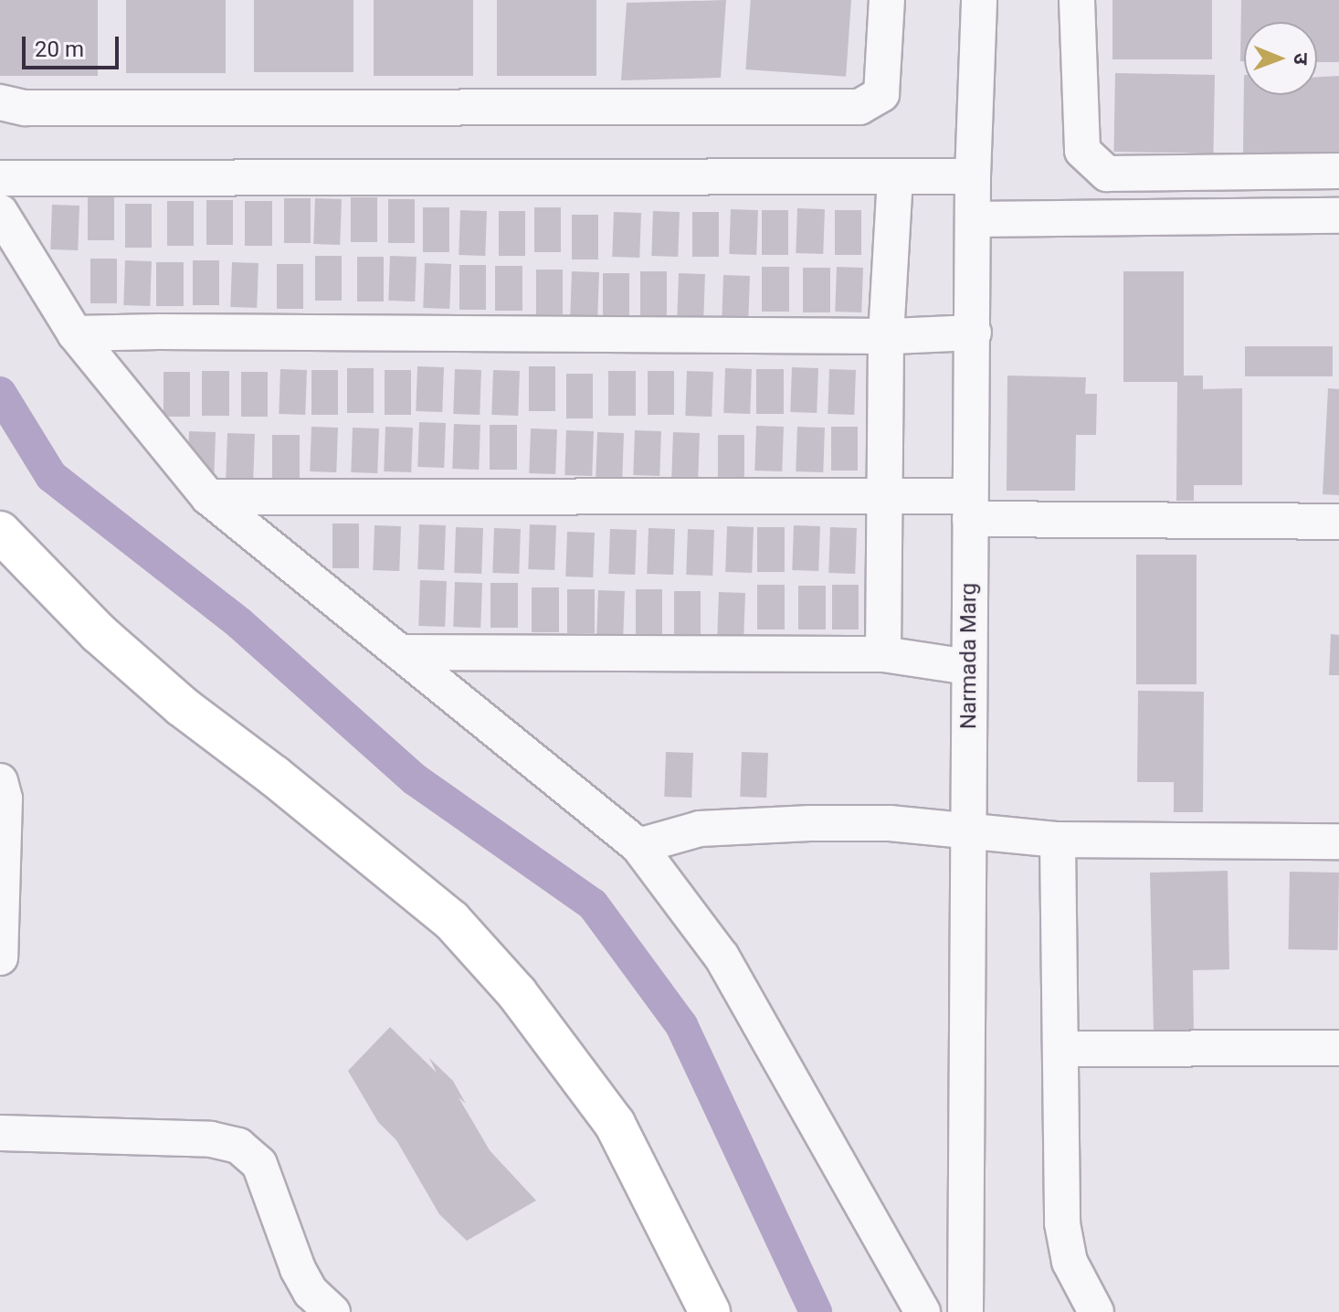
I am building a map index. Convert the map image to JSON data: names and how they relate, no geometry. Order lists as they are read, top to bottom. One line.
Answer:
{"streets":{"street":["Narmada Marg"]},"scale_bar":"20 m","north":"right"}
